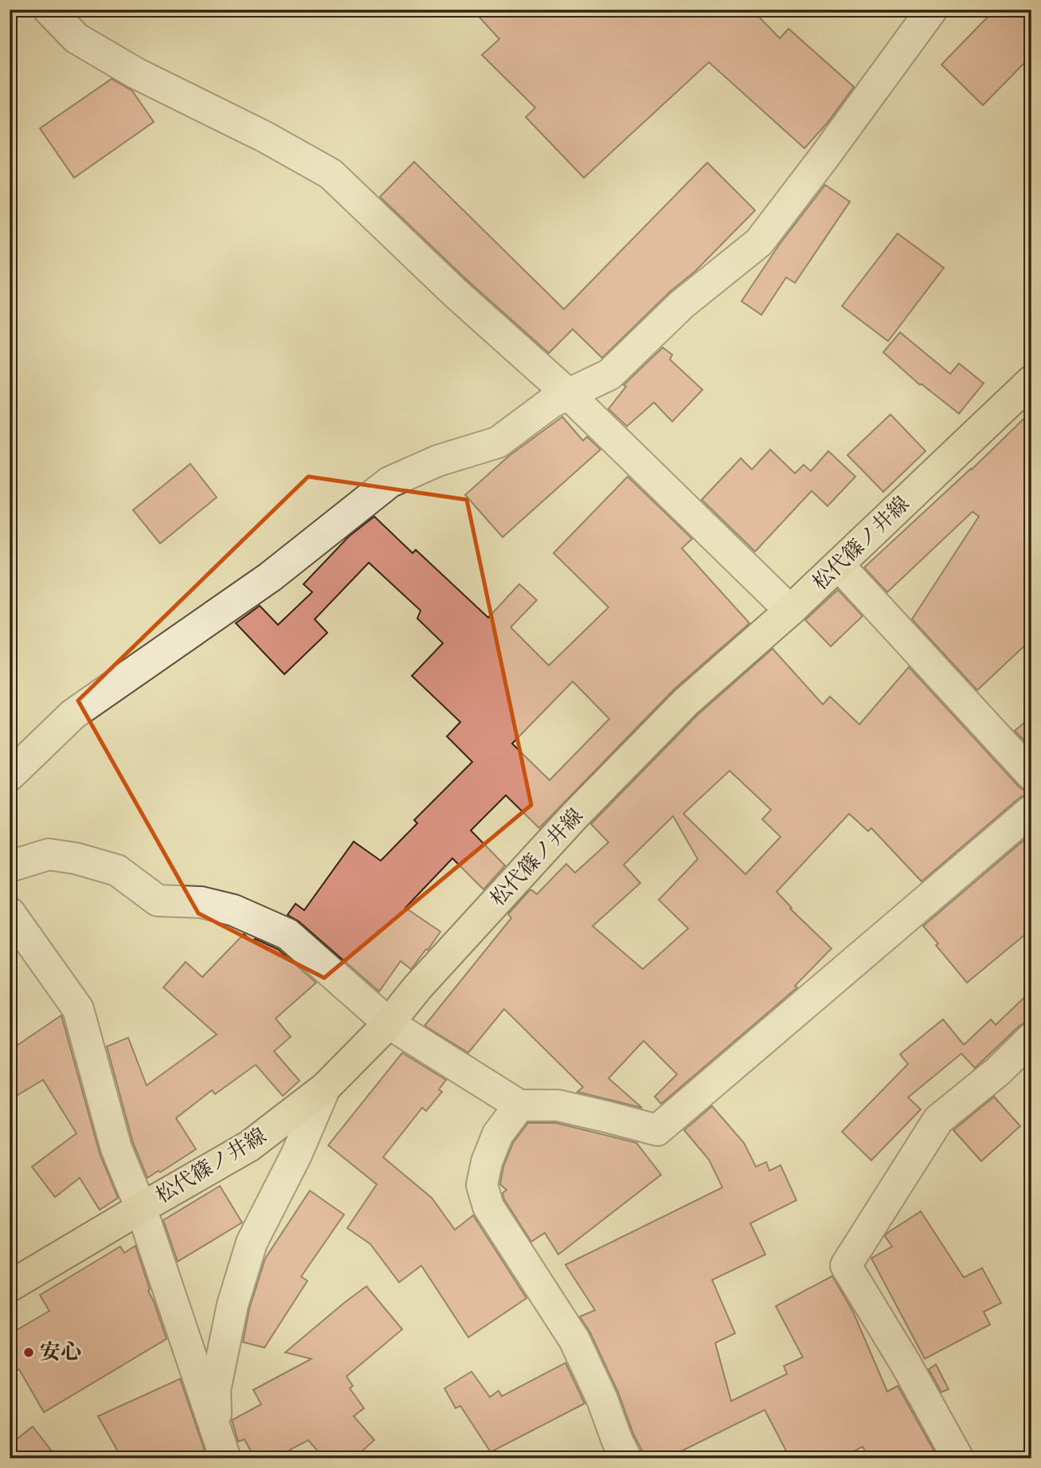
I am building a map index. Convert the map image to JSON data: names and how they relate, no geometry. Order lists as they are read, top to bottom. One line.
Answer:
{"streets":{"main road":["松代篠ノ井線"]},"places":["安心"]}
